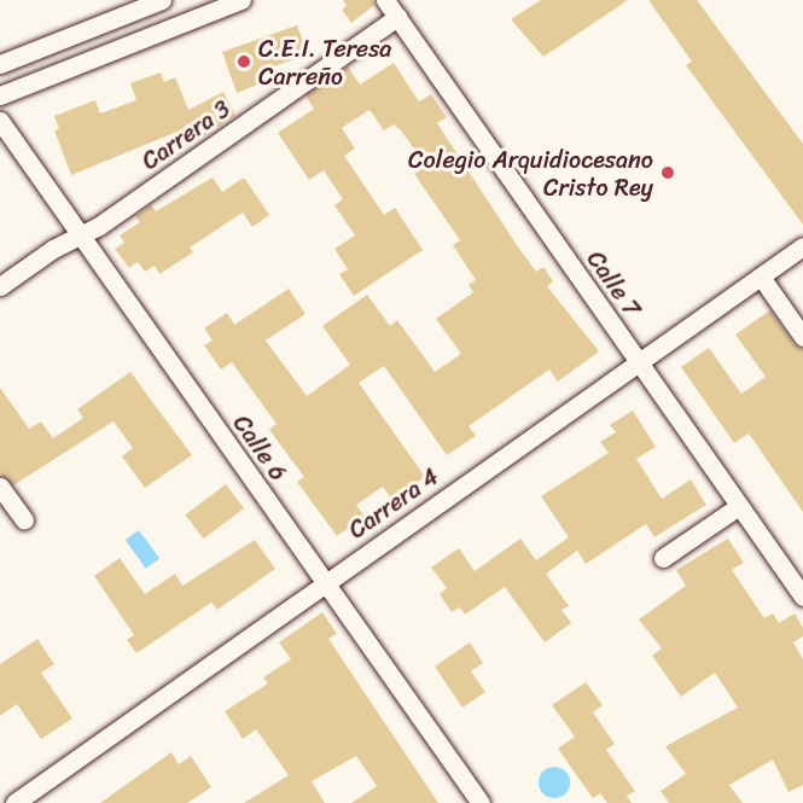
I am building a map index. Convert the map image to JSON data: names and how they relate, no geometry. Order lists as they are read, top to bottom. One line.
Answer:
{"streets":{"street":["Carrera 3","Calle 7","Calle 6","Carrera 4"]},"crossings":[["Carrera 3","Calle 7"],["Carrera 3","Calle 6"],["Calle 7","Carrera 4"],["Calle 6","Carrera 4"]],"places":["C.E.I. Teresa Carreño","Colegio Arquidiocesano Cristo Rey"]}
